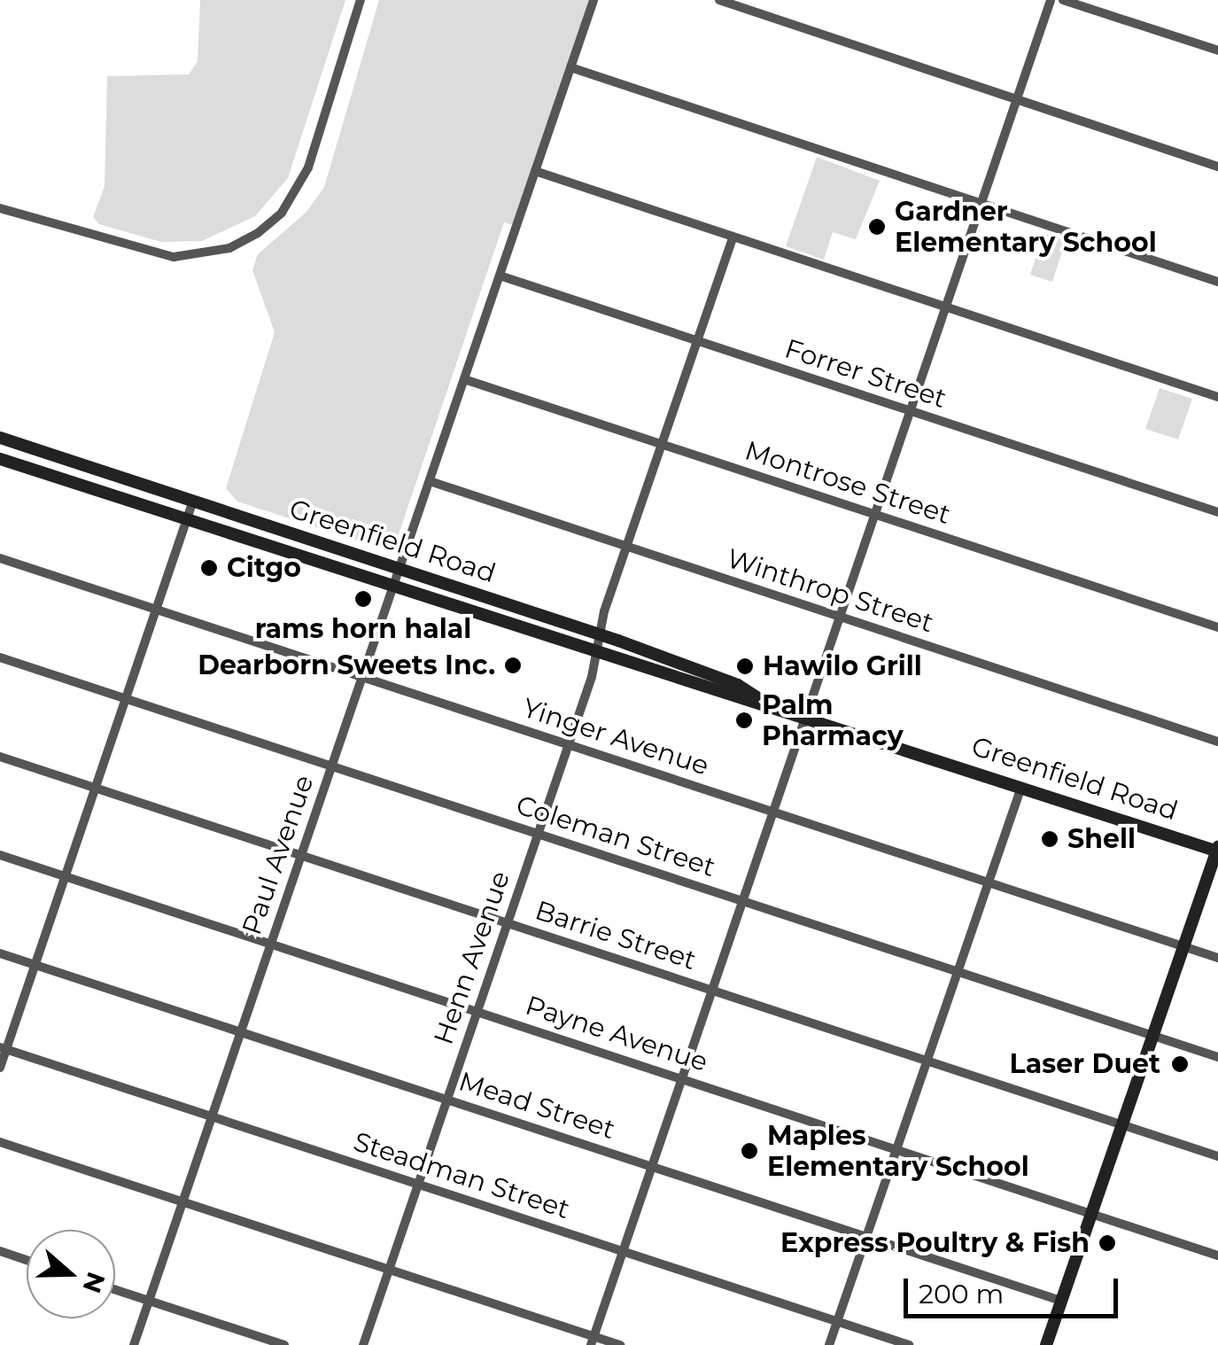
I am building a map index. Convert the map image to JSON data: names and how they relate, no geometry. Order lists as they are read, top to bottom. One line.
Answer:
{"streets":{"main road":["Greenfield Road"],"street":["Forrer Street","Montrose Street","Winthrop Street","Yinger Avenue","Coleman Street","Paul Avenue","Barrie Street","Henn Avenue","Payne Avenue","Mead Street","Steadman Street"]},"crossings":[["Forrer Street","Paul Avenue"],["Forrer Street","Henn Avenue"],["Montrose Street","Paul Avenue"],["Montrose Street","Henn Avenue"],["Greenfield Road","Paul Avenue"],["Greenfield Road","Henn Avenue"],["Winthrop Street","Paul Avenue"],["Winthrop Street","Henn Avenue"],["Yinger Avenue","Paul Avenue"],["Yinger Avenue","Henn Avenue"],["Coleman Street","Paul Avenue"],["Coleman Street","Henn Avenue"],["Paul Avenue","Barrie Street"],["Paul Avenue","Payne Avenue"],["Paul Avenue","Mead Street"],["Paul Avenue","Steadman Street"],["Barrie Street","Henn Avenue"],["Henn Avenue","Payne Avenue"],["Henn Avenue","Mead Street"],["Henn Avenue","Steadman Street"]],"places":["Gardner Elementary School","Citgo","rams horn halal","Dearborn Sweets Inc.","Hawilo Grill","Palm Pharmacy","Shell","Laser Duet","Maples Elementary School","Express Poultry & Fish"],"scale_bar":"200 m","north":"right"}
